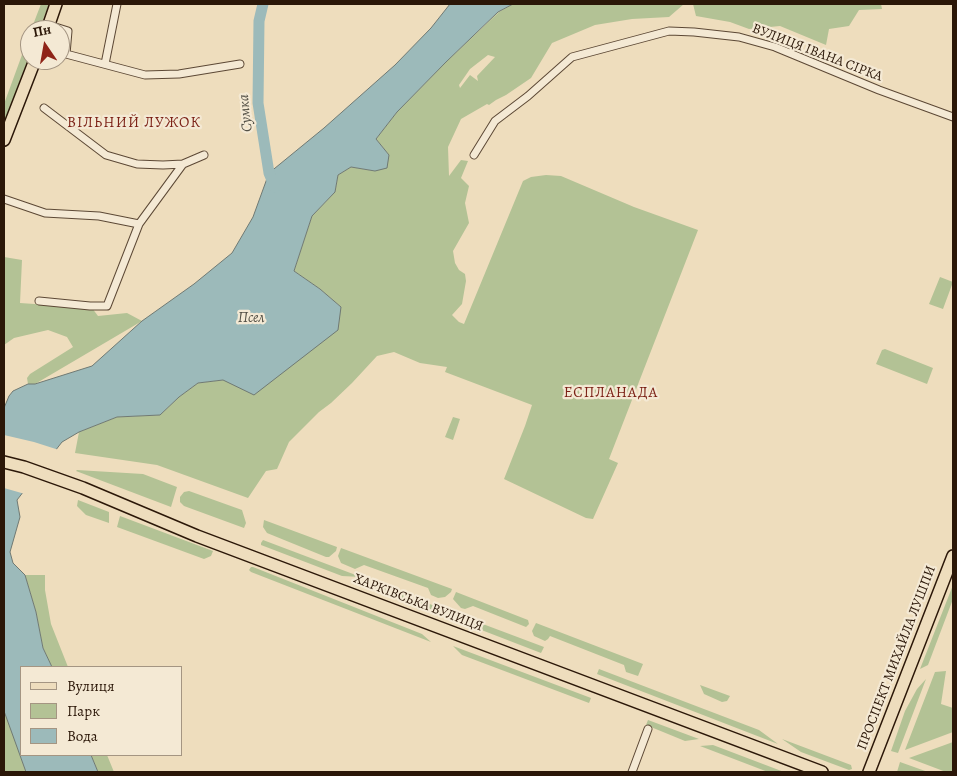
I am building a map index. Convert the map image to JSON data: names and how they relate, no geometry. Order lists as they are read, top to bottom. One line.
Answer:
{"streets":{"main road":["ХАРКІВСЬКА ВУЛИЦЯ","ПРОСПЕКТ МИХАЙЛА ЛУШПИ"],"street":["ВУЛИЦЯ ІВАНА СІРКА"]},"districts":["ВІЛЬНИЙ ЛУЖОК","ЕСПЛАНАДА"],"water":["Сумка","Псел"],"legend":["Вулиця","Парк","Вода"],"north":"top"}
